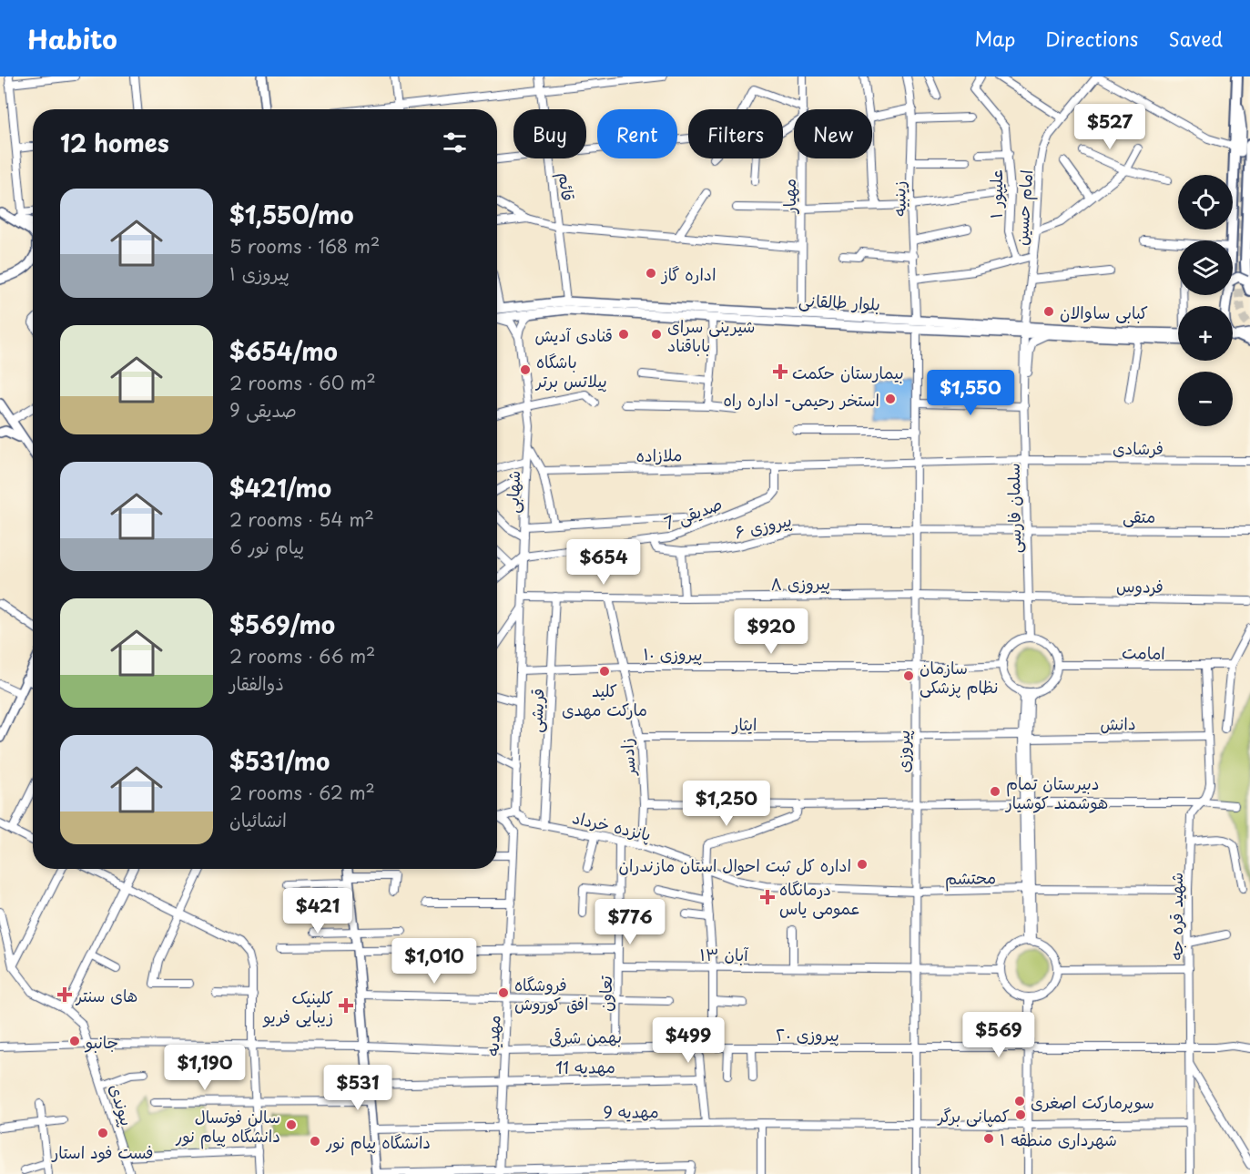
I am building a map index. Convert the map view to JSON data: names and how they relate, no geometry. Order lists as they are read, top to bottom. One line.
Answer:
{"streets":{"main road":["بلوار طالقانی"],"street":["قائم","علیپور ۱","مهیار","زینبیه","امام حسین","فرشادی","ملازاده","شهابی","سلمان فارسی","صدیقی 7","متقی","پیروزی ۶","پیروزی ٨","فردوس","امامت","پیروزی ١٠","قریشی","ایثار","دانش","پیروزی","زادسر","پانزده خرداد","محتشم","شهید قره جه","۱۳ آبان","تعاون","پیروزی ٢٠","مهدیه","بهمن شرقی","مهدیه 11","پیوندی","مهدیه 9"]},"crossings":[["قائم","بلوار طالقانی"],["مهیار","بلوار طالقانی"],["زینبیه","بلوار طالقانی"],["زینبیه","پیروزی"],["امام حسین","بلوار طالقانی"],["امام حسین","سلمان فارسی"],["بلوار طالقانی","سلمان فارسی"],["بلوار طالقانی","پیروزی"],["فرشادی","ملازاده"],["فرشادی","سلمان فارسی"],["فرشادی","پیروزی"],["ملازاده","صدیقی 7"],["ملازاده","پیروزی"],["شهابی","صدیقی 7"],["شهابی","پیروزی ٨"],["شهابی","پیروزی ١٠"],["سلمان فارسی","متقی"],["سلمان فارسی","فردوس"],["سلمان فارسی","امامت"],["سلمان فارسی","پیروزی ١٠"],["صدیقی 7","پیروزی ۶"],["متقی","پیروزی ۶"],["پیروزی ۶","پیروزی"],["پیروزی ٨","فردوس"],["پیروزی ٨","قریشی"],["پیروزی ٨","پیروزی"],["پیروزی ٨","زادسر"],["امامت","پیروزی ١٠"],["امامت","شهید قره جه"],["پیروزی ١٠","قریشی"],["پیروزی ١٠","پیروزی"],["پیروزی ١٠","زادسر"],["قریشی","پانزده خرداد"],["ایثار","دانش"],["ایثار","پیروزی"],["ایثار","زادسر"],["دانش","پیروزی"],["دانش","شهید قره جه"],["پیروزی","پانزده خرداد"],["پیروزی","محتشم"],["پیروزی","۱۳ آبان"],["پیروزی","پیروزی ٢٠"],["پیروزی","مهدیه 9"],["زادسر","پانزده خرداد"],["پانزده خرداد","محتشم"],["پانزده خرداد","تعاون"],["محتشم","شهید قره جه"],["شهید قره جه","پیروزی ٢٠"],["شهید قره جه","مهدیه 9"],["۱۳ آبان","تعاون"],["تعاون","بهمن شرقی"],["پیروزی ٢٠","بهمن شرقی"],["مهدیه","بهمن شرقی"],["مهدیه","مهدیه 11"],["مهدیه","مهدیه 9"],["بهمن شرقی","پیوندی"]],"places":{"other":["اداره گاز","کبابی ساوالان","قنادی آدیش","شیرینی سرای باباقناد","باشگاه پیلاتس برتر","استخر رحیمی- اداره راه","کلید مارکت مهدی","سازمان نظام پزشکی","دبیرستان تمام هوشمند کوشیار","اداره کل ثبت احوال استان مازندران","فروشگاه افق کوروش","جانبو","سوپرمارکت اصغری","کمپانی برگر","سالن فوتسال دانشگاه پیام نور","فست فود استار","شهرداری منطقه ۱","دانشگاه پیام نور"],"health":["بیمارستان حکمت","درمانگاه عمومی یاس","های سنتر","کلینیک زیبایی فریو"]},"page":{"header":"Habito","nav":["Map","Directions","Saved"],"price":["$527","$1,550","$654","$920","$1,250","$421","$776","$1,010","$569","$499","$1,190","$531"],"chip":["Buy","Rent","Filters","New"],"heading":"12 homes","map_buttons":["+","−"],"list":[{"name":"$1,550/mo","note":"5 rooms · 168 m² · پیروزی ١"},{"name":"$654/mo","note":"2 rooms · 60 m² · صدیقی 9"},{"name":"$421/mo","note":"2 rooms · 54 m² · پیام نور 6"},{"name":"$569/mo","note":"2 rooms · 66 m² · ذوالفقار"},{"name":"$531/mo","note":"2 rooms · 62 m² · انشائیان"}]}}
